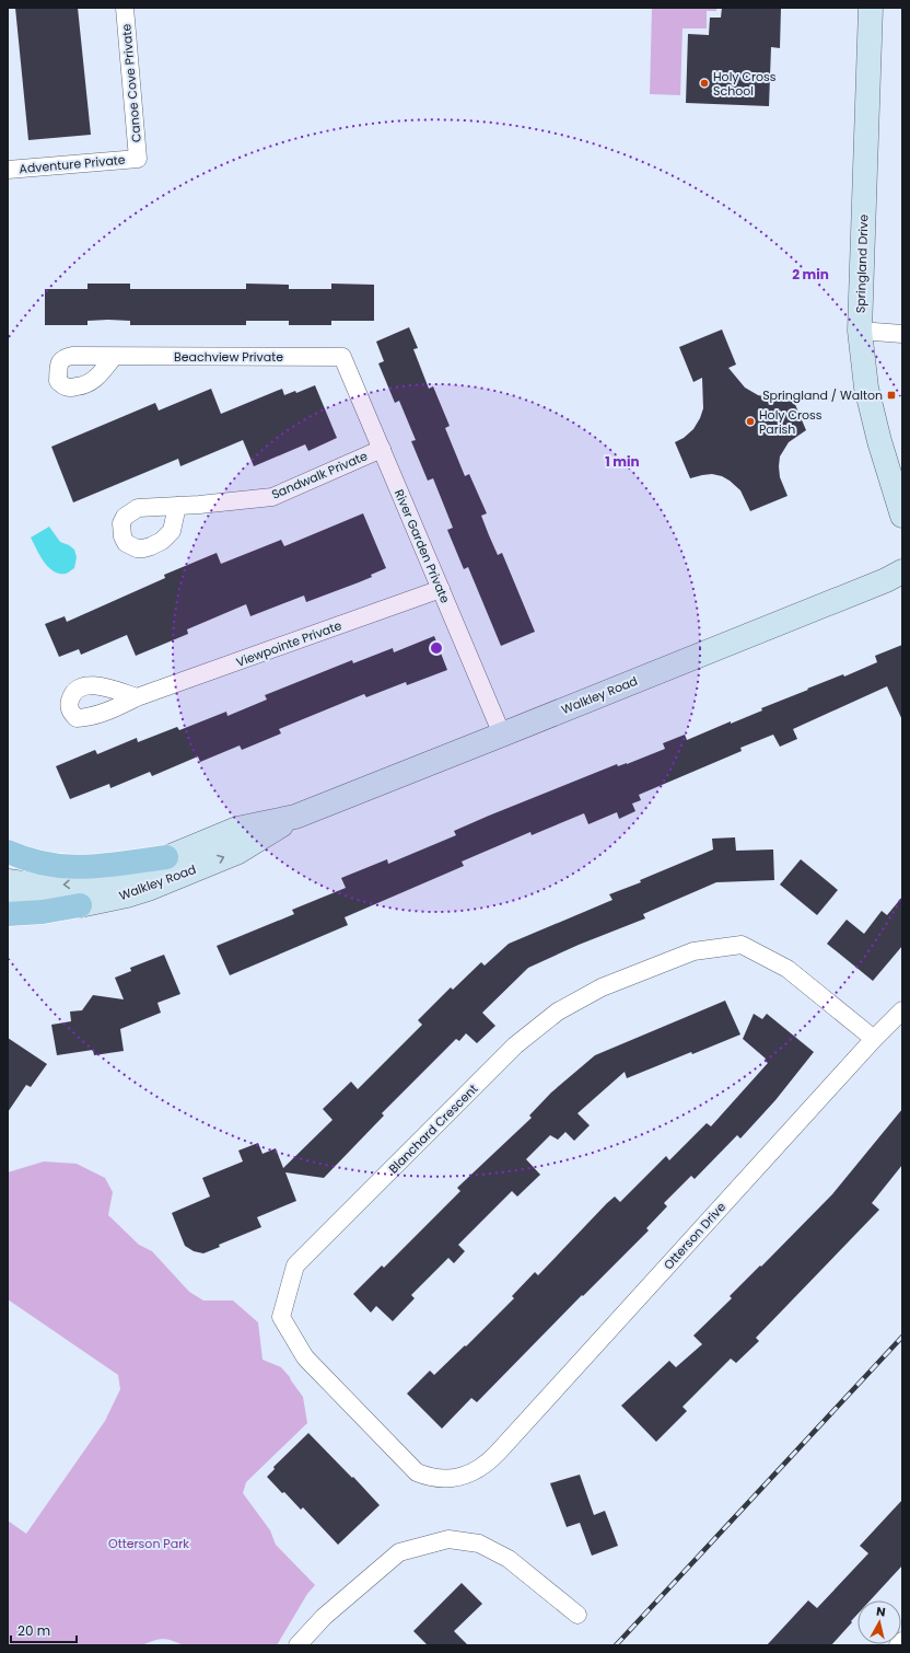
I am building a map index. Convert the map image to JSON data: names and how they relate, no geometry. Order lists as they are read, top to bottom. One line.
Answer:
{"streets":{"main road":["Springland Drive","Walkley Road"],"street":["Canoe Cove Private","Adventure Private","Beachview Private","Sandwalk Private","River Garden Private","Viewpointe Private","Blanchard Crescent","Otterson Drive"]},"crossings":[["Canoe Cove Private","Adventure Private"],["Beachview Private","River Garden Private"],["Sandwalk Private","River Garden Private"],["River Garden Private","Viewpointe Private"],["River Garden Private","Walkley Road"],["Blanchard Crescent","Otterson Drive"]],"parks":["Otterson Park"],"places":{"other":["Holy Cross School","Holy Cross Parish"],"transit":["Springland / Walton"]},"scale_bar":"20 m","north":"top","rings":["2 min","1 min"]}
